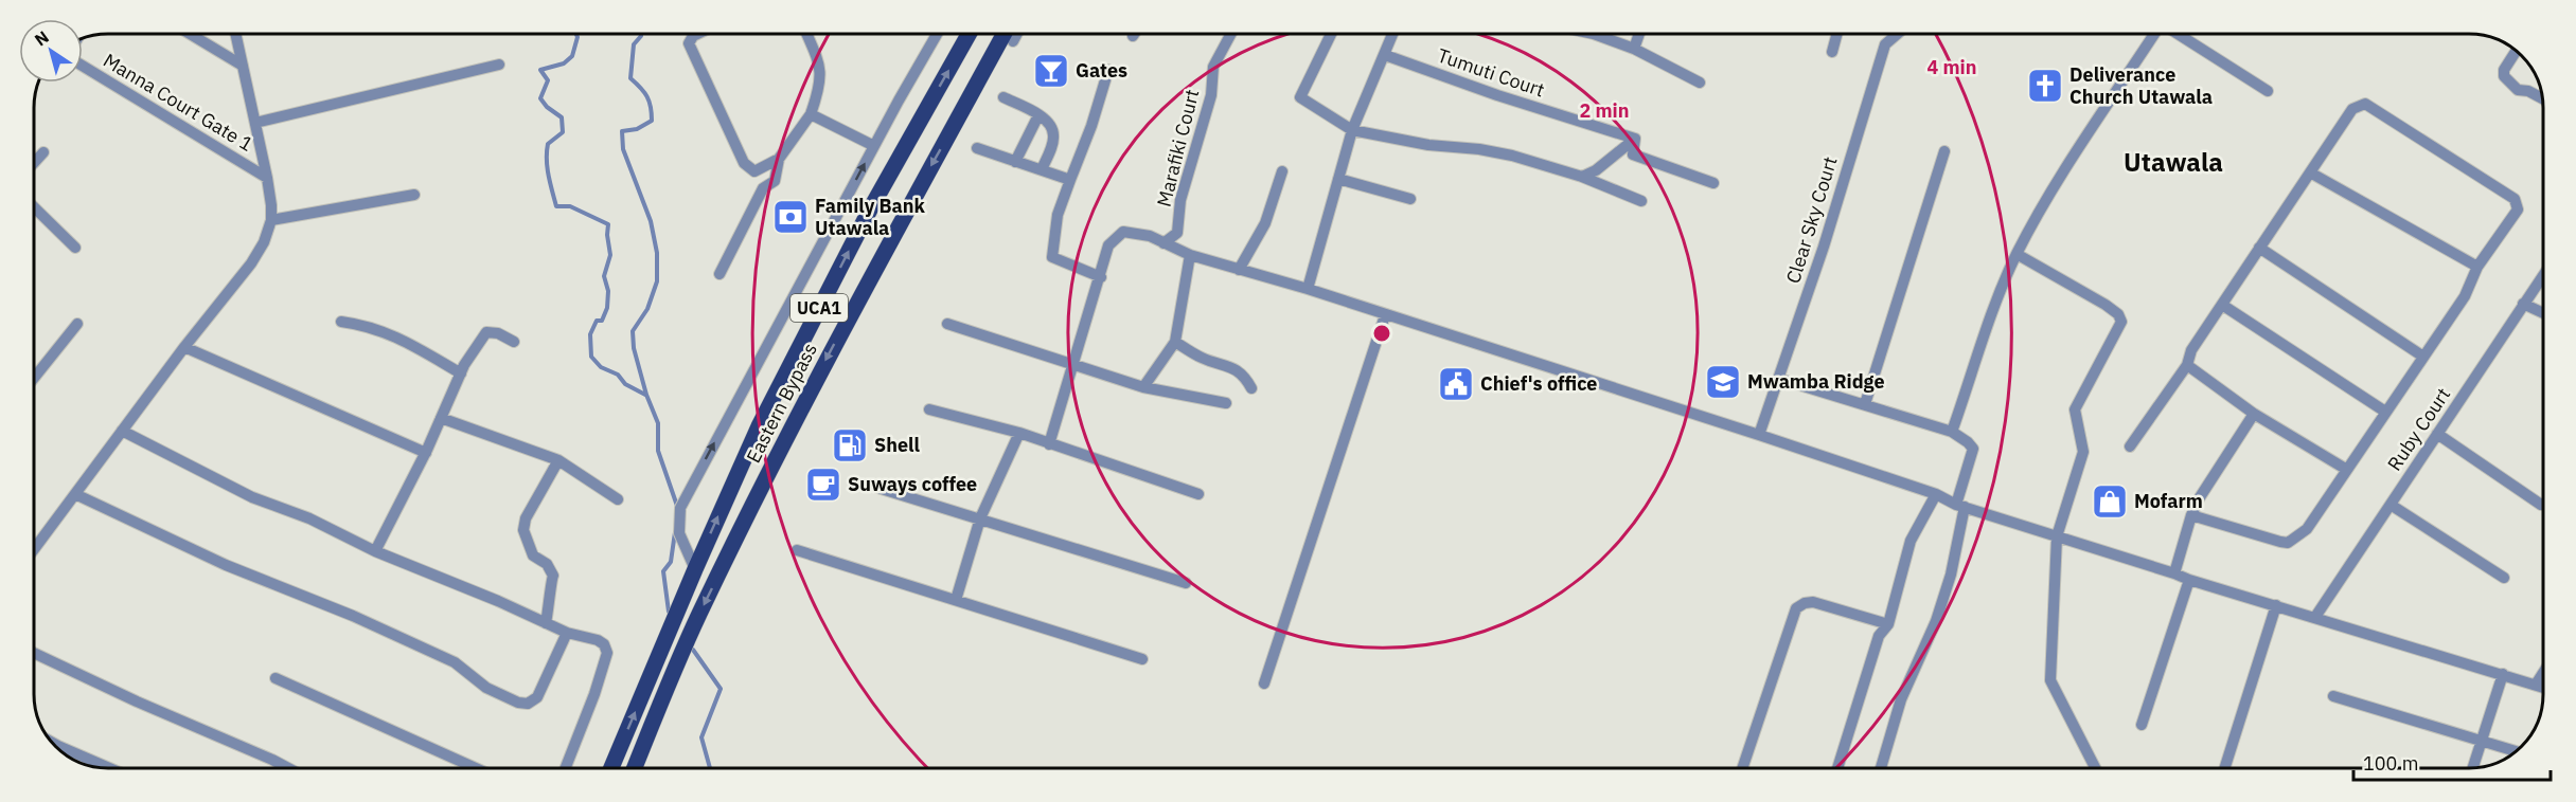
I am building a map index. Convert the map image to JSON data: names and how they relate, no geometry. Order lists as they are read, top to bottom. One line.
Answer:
{"streets":{"main road":["UCA1","Eastern Bypass"],"street":["Tumuti Court","Manna Court Gate 1","Marafiki Court","Clear Sky Court","Ruby Court"]},"districts":["Utawala"],"places":{"bar":["Gates"],"church":["Deliverance Church Utawala"],"bank":["Family Bank Utawala"],"school or university":["Mwamba Ridge"],"public building":["Chief's office"],"fuel station":["Shell"],"cafe":["Suways coffee"],"shop":["Mofarm"]},"scale_bar":"100 m","north":"top left","rings":["4 min","2 min"]}
